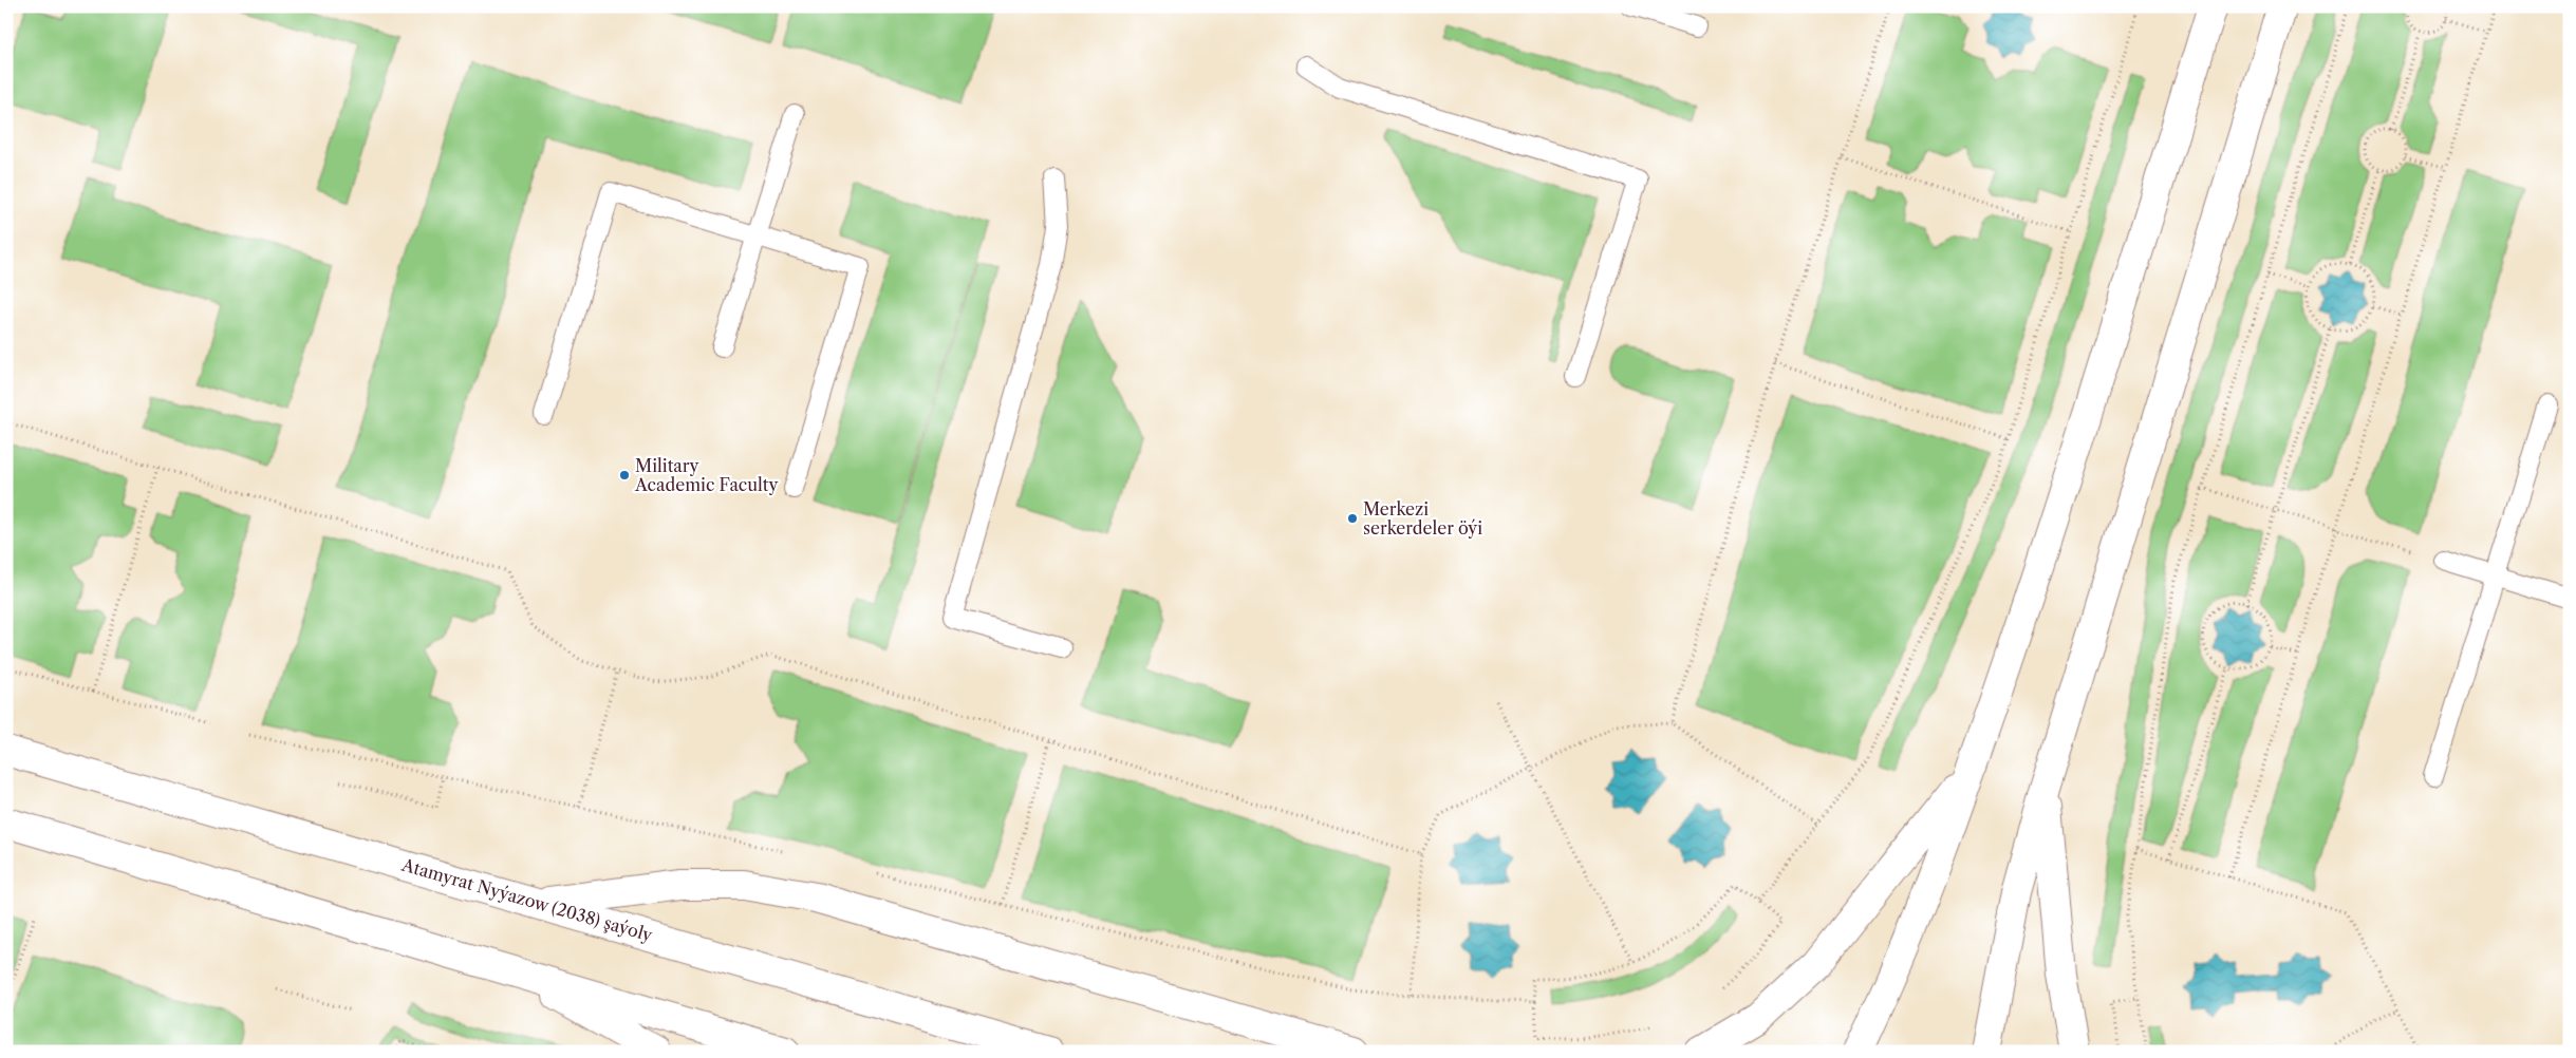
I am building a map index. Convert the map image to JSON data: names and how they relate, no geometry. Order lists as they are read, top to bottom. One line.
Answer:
{"streets":{"main road":["Atamyrat Nyýazow (2038) şaýoly"]},"places":["Military Academic Faculty","Merkezi serkerdeler öýi"]}
